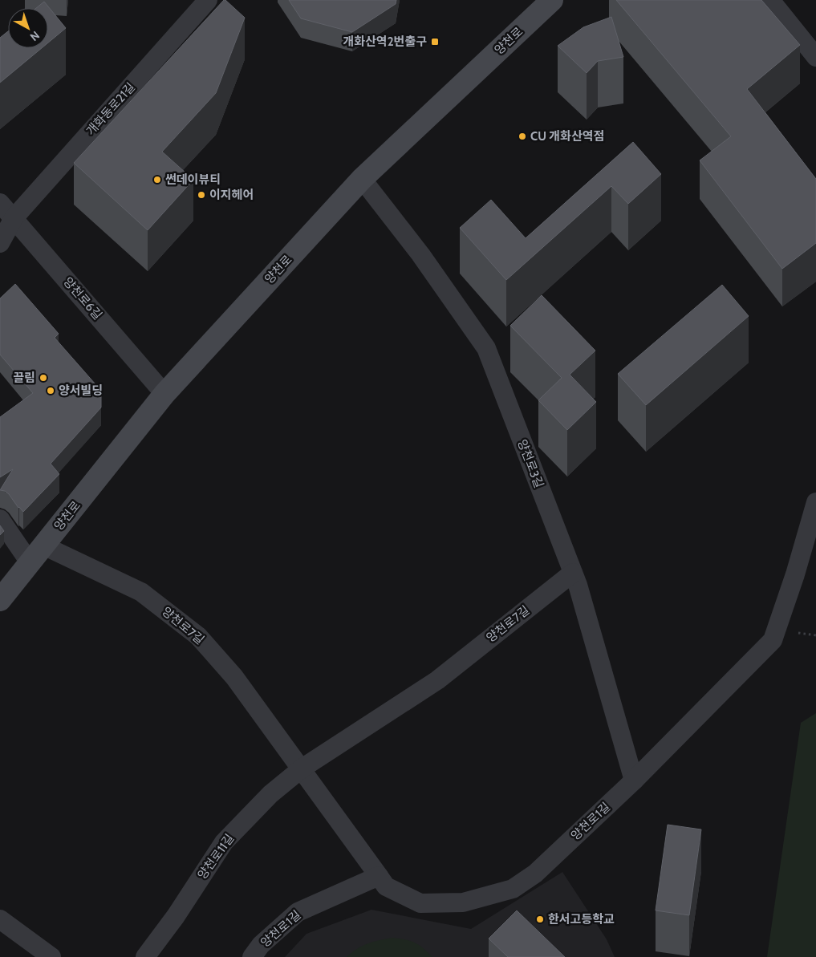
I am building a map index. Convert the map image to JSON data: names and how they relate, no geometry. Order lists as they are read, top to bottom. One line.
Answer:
{"streets":{"main road":["양천로"],"street":["개화동로21길","양천로6길","양천로3길","양천로7길","양천로1길","양천로11길"]},"crossings":[["양천로","양천로6길"],["양천로","양천로3길"],["양천로","양천로7길"],["개화동로21길","양천로6길"],["양천로3길","양천로7길"],["양천로3길","양천로1길"],["양천로7길","양천로1길"],["양천로7길","양천로11길"]],"places":{"transit":["개화산역2번출구"],"other":["CU 개화산역점","썬데이뷰티","이지헤어","끌림","양서빌딩","한서고등학교"]},"north":"bottom right"}
